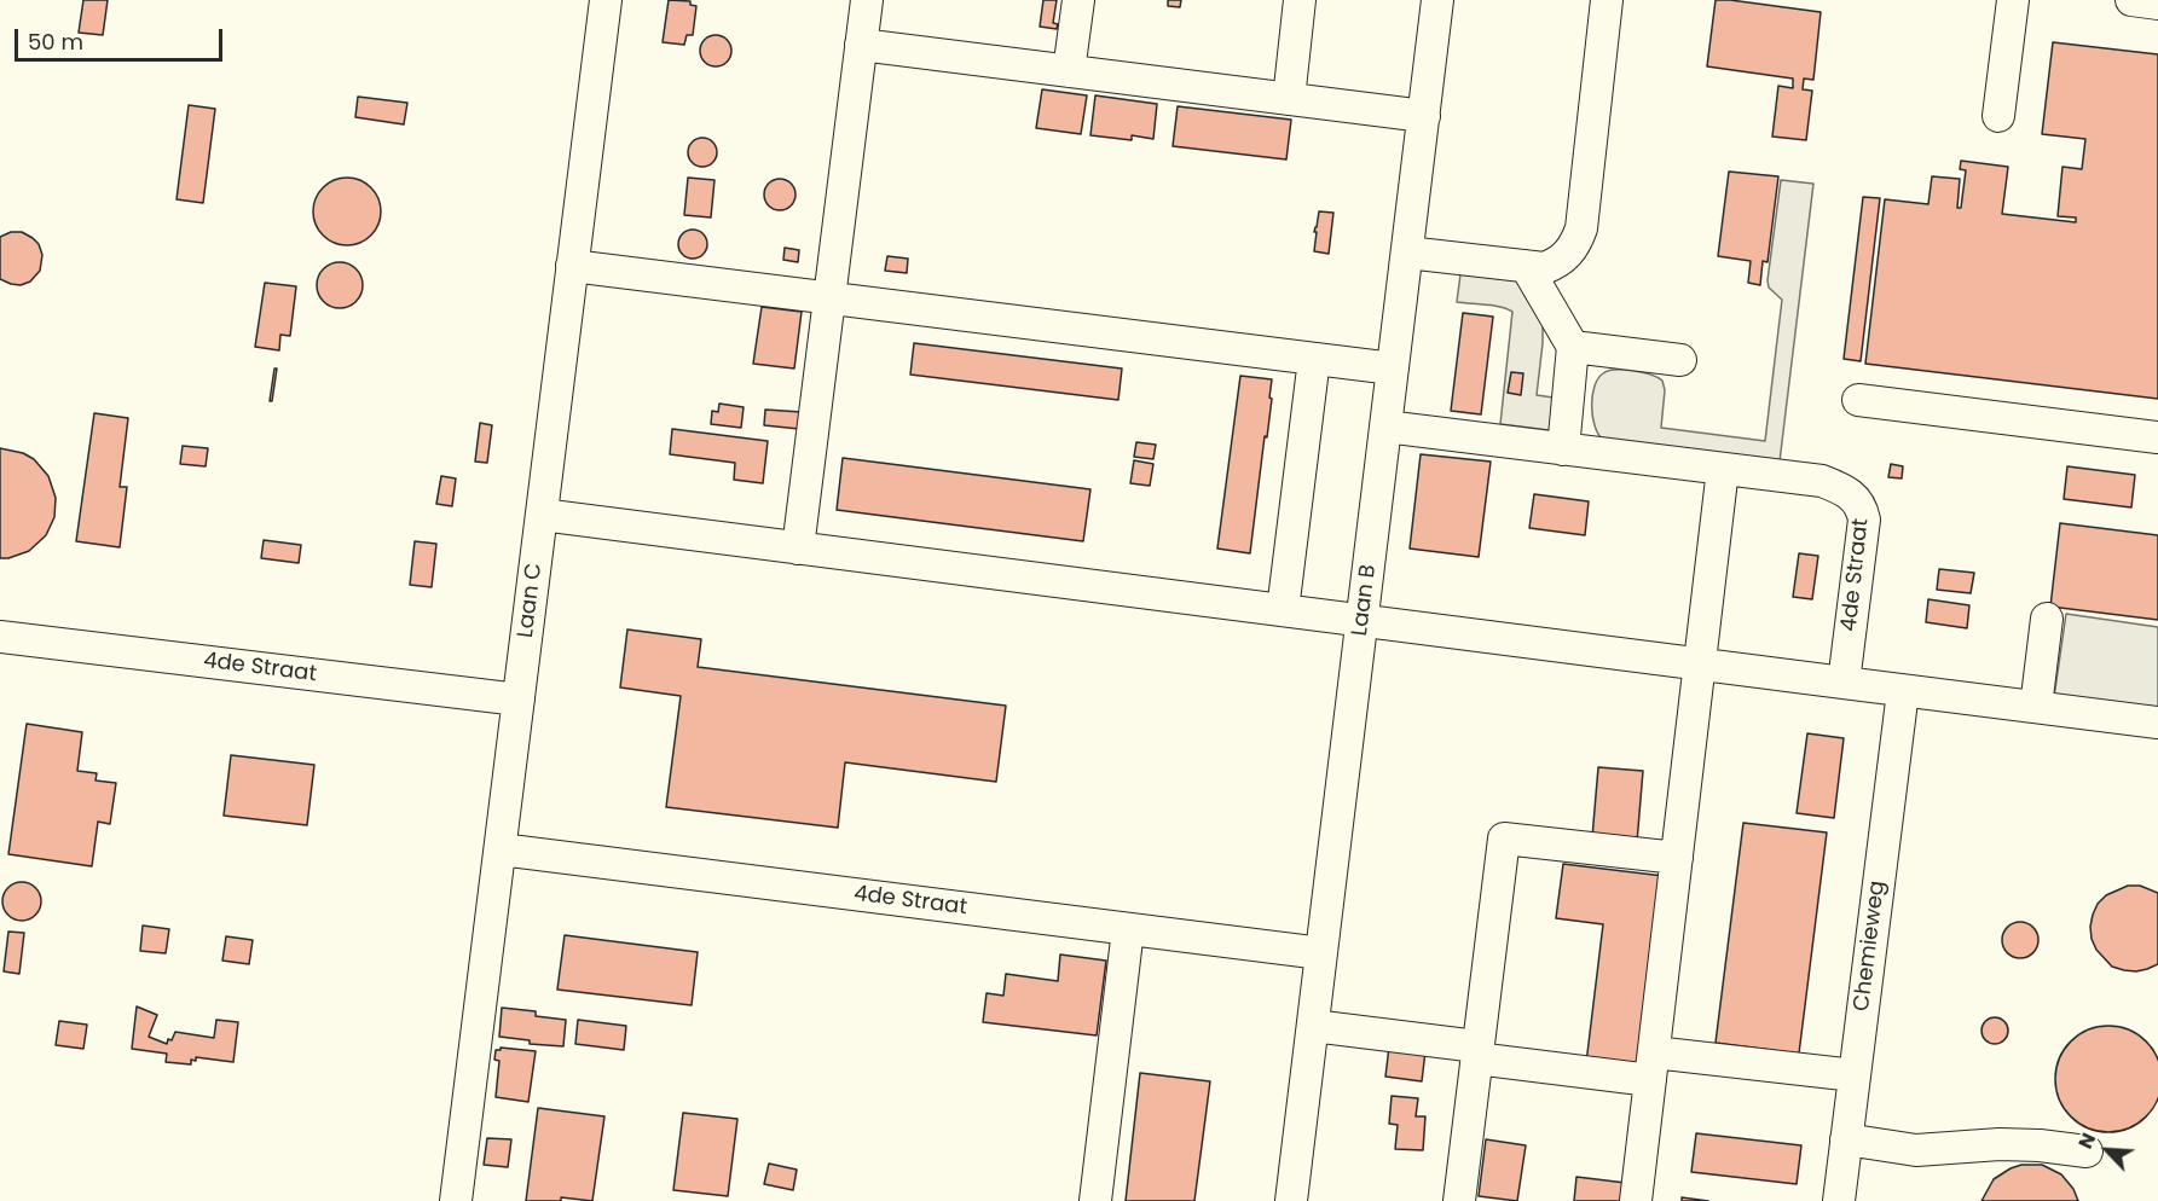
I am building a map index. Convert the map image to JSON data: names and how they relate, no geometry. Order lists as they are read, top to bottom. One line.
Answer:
{"streets":{"lane":["4de Straat","Laan C","Laan B","Chemieweg"]},"crossings":[["4de Straat","Laan C"],["4de Straat","Laan B"]],"scale_bar":"50 m","north":"top left"}
